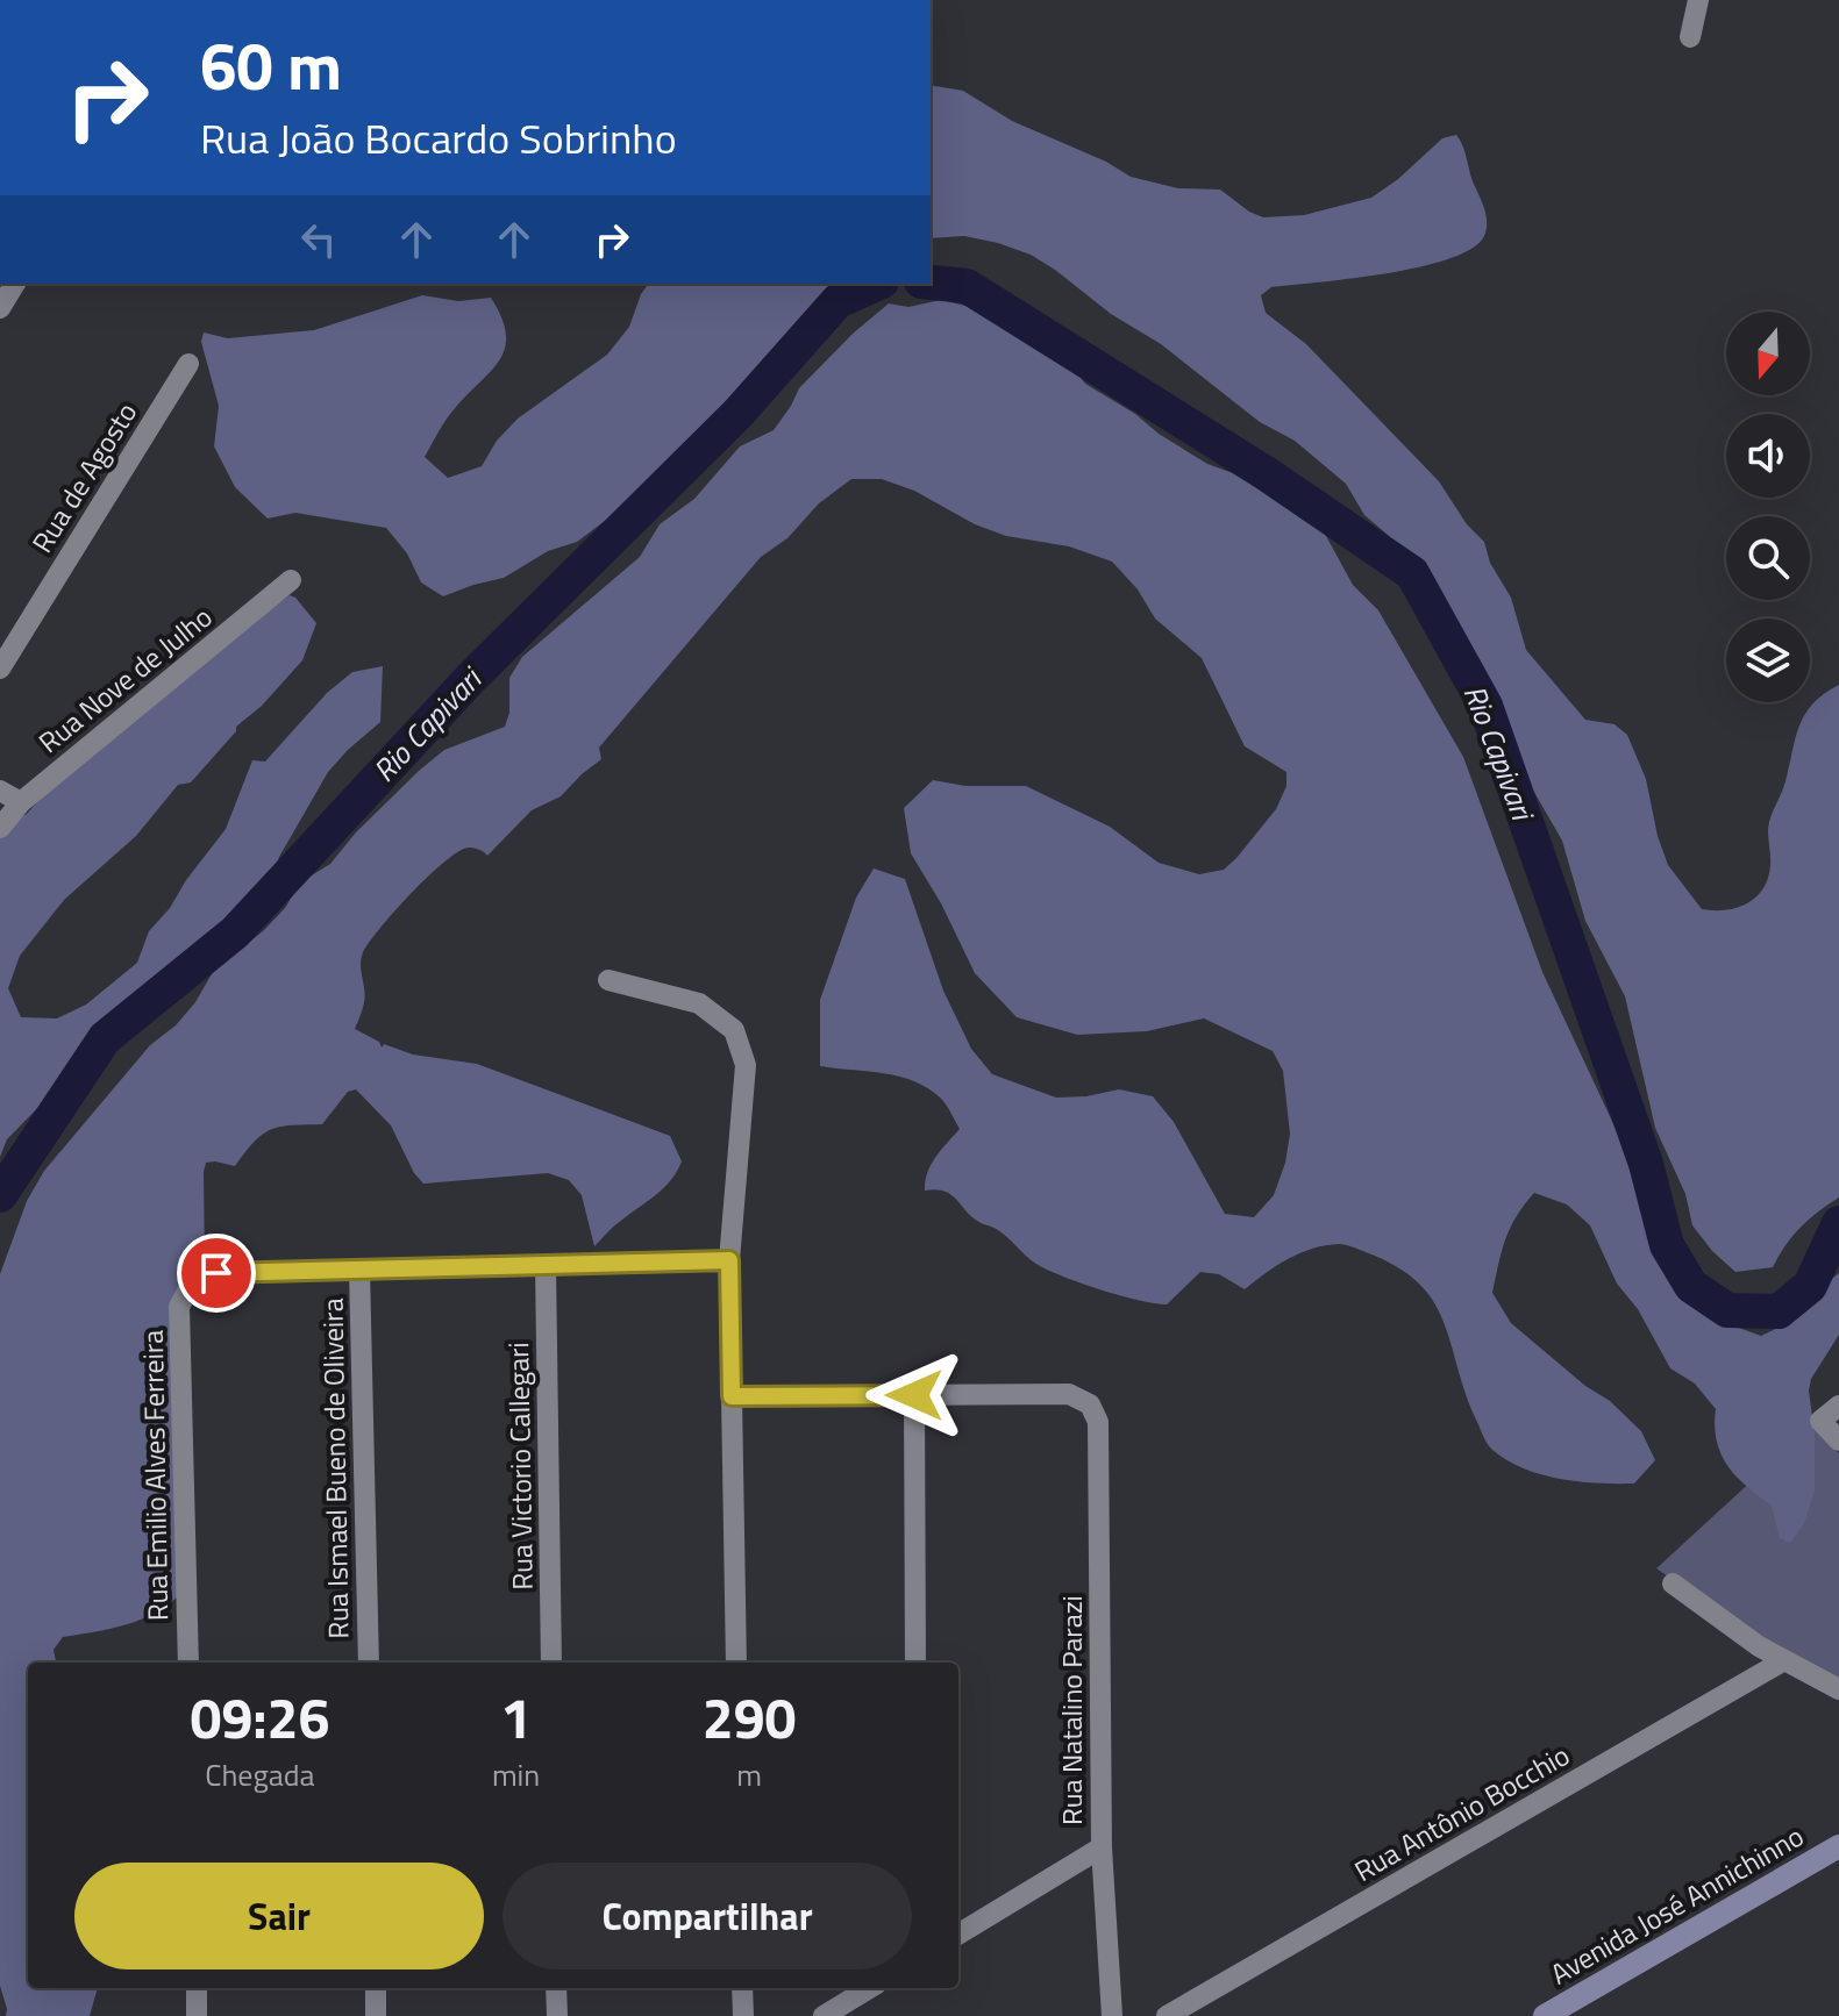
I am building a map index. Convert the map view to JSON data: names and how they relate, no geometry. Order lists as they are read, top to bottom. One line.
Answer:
{"streets":{"street":["Rua de Agosto","Rua Nove de Julho","Rua Victorio Callegari","Rua Ismael Bueno de Oliveira","Rua Emilio Alves Ferreira","Rua Natalino Parazi","Rua Antônio Bocchio","Avenida José Annichinno"]},"crossings":[["Rua Ismael Bueno de Oliveira","Rua Emilio Alves Ferreira"]],"water":["Rio Capivari"],"north":"bottom","page":{"turn":["60 m","Rua João Bocardo Sobrinho"],"eta":["09:26","Chegada","1","min","290","m"],"buttons":["Sair","Compartilhar"]}}
